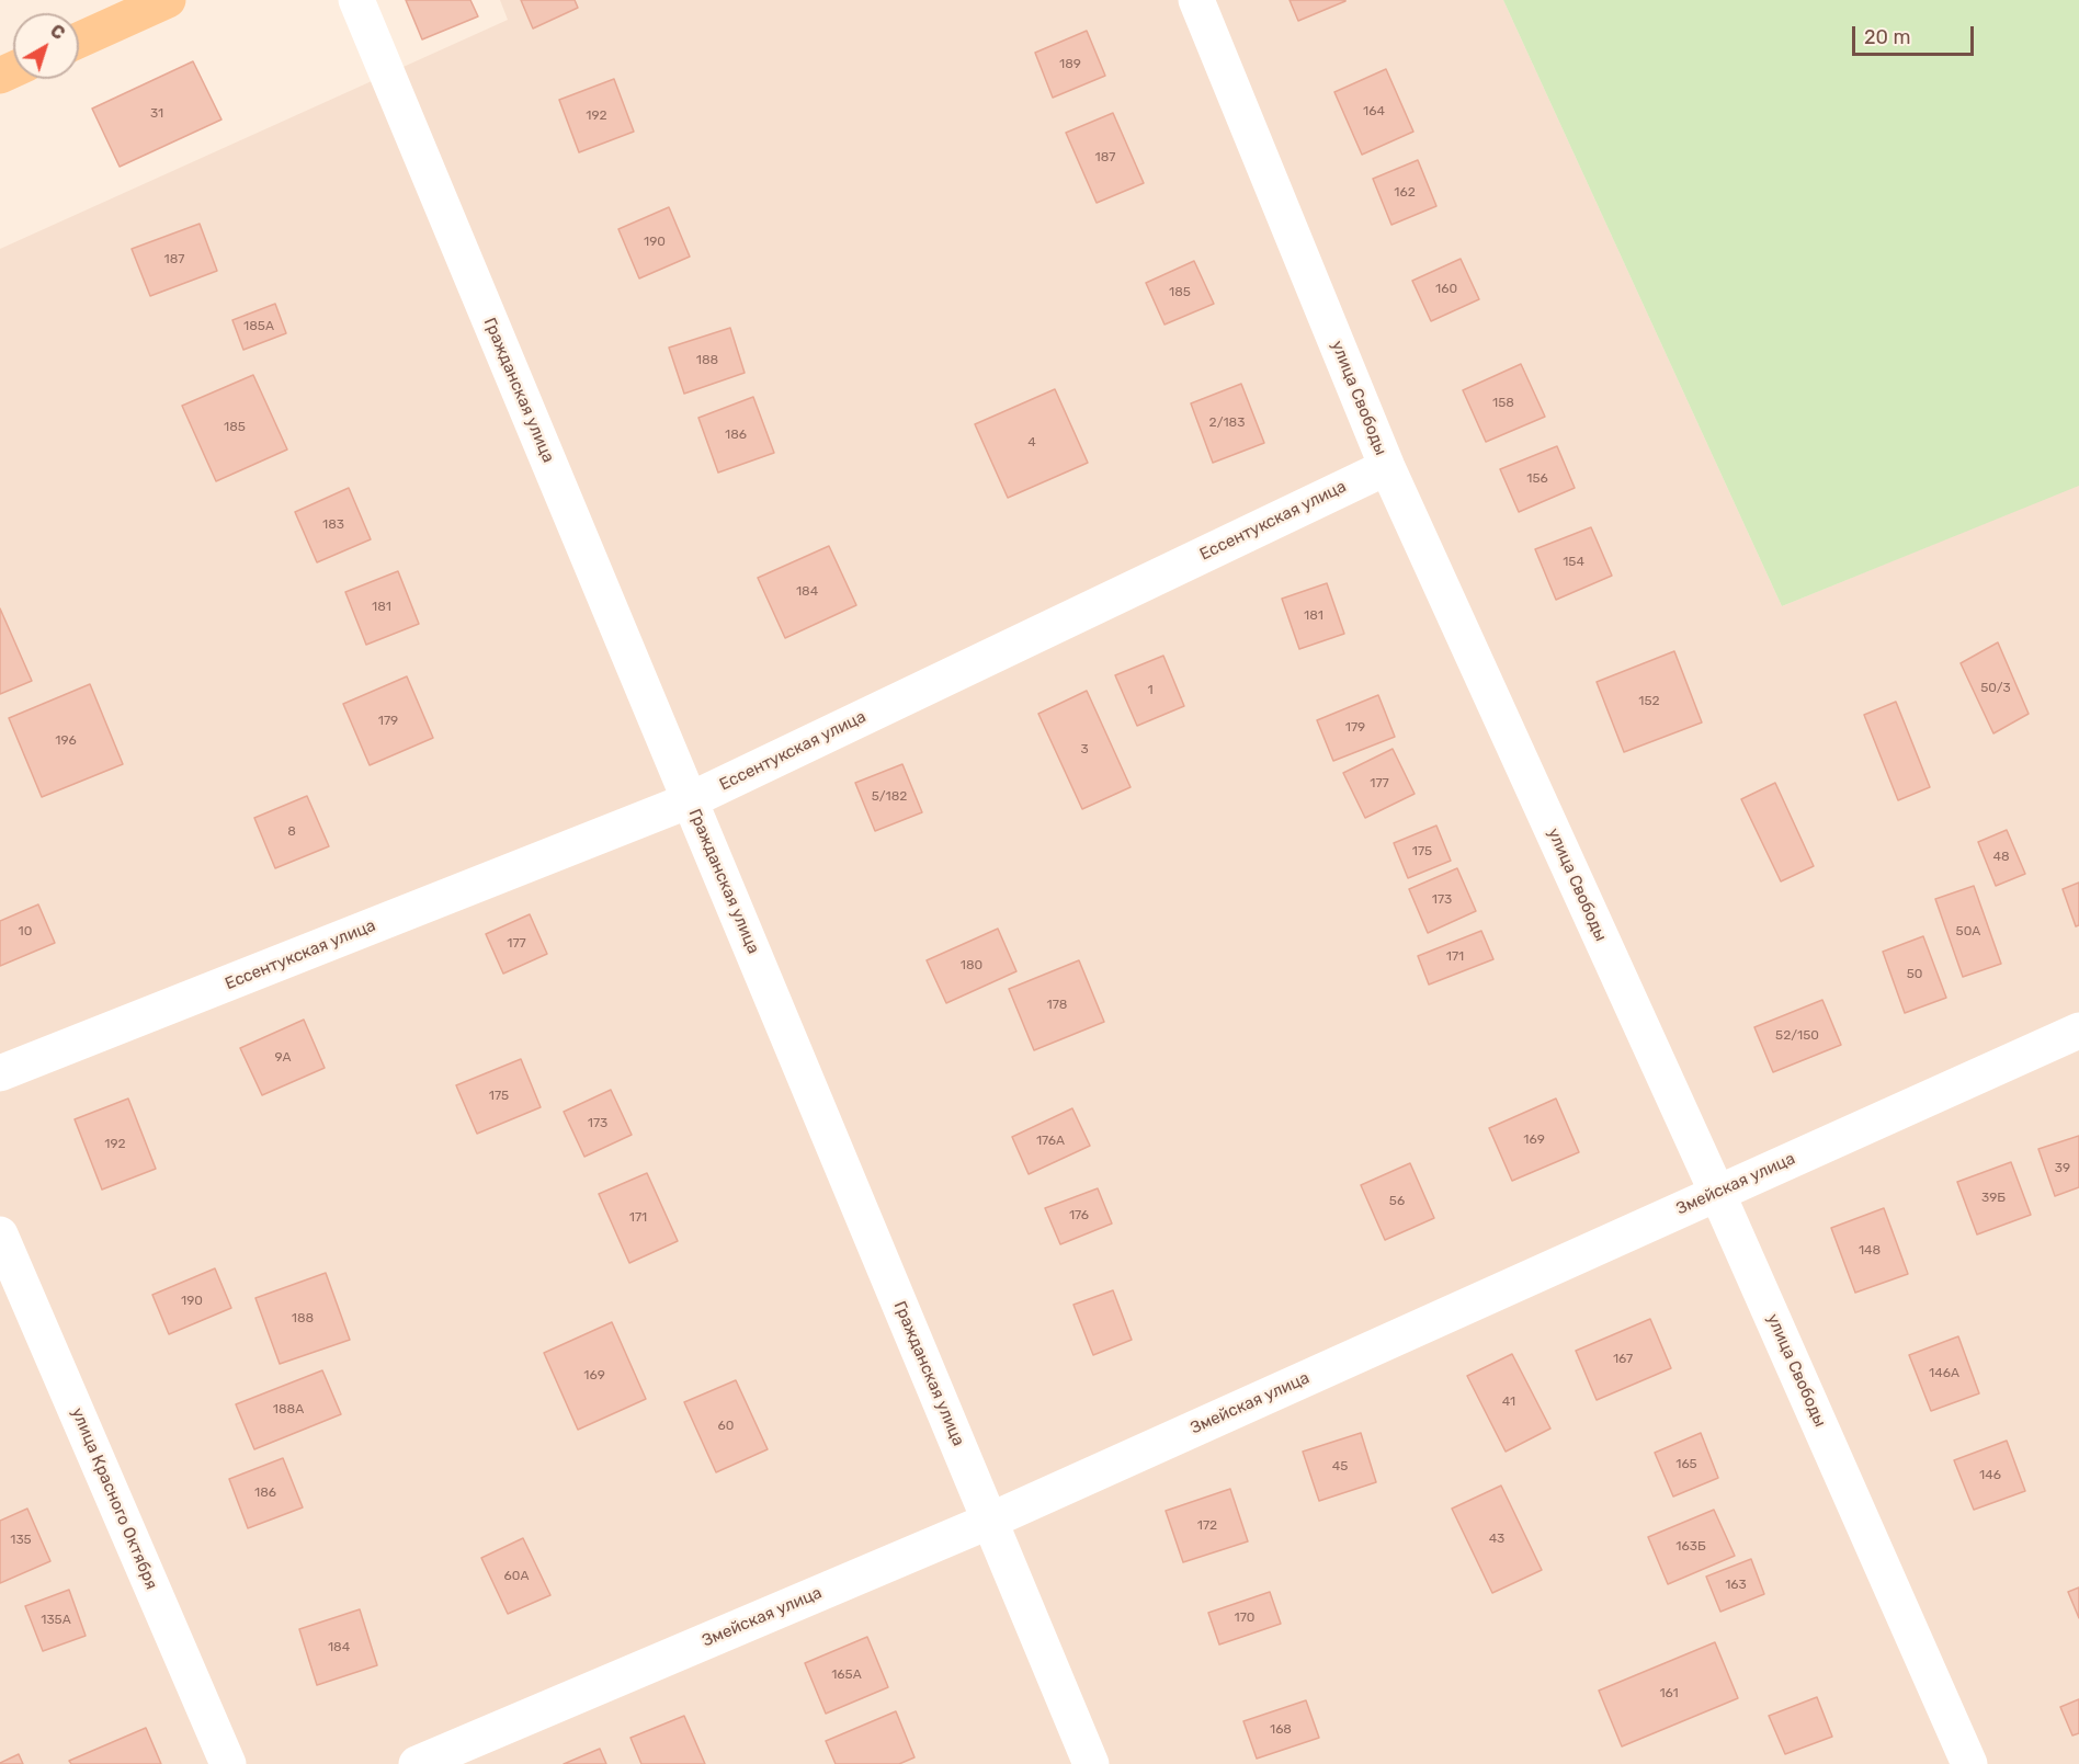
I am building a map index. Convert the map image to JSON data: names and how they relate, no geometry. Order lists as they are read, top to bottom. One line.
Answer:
{"streets":{"street":["Гражданская улица","улица Свободы","Ессентукская улица","Змейская улица","улица Красного Октября"]},"crossings":[["Гражданская улица","Ессентукская улица"],["Гражданская улица","Змейская улица"],["улица Свободы","Ессентукская улица"],["улица Свободы","Змейская улица"]],"house_numbers":["189","164","31","192","187","162","190","187","160","185","185А","188","158","2/183","185","186","4","156","183","154","184","181","181","50/3","1","152","179","179","196","3","177","5/182","8","175","48","173","10","50А","177","171","180","50","178","52/150","9А","175","173","169","176А","192","39","39Б","56","176","171","148","190","188","167","146А","169","41","188А","60","165","45","146","186","172","43","135","163Б","60А","163","170","135А","184","165А","161","168"],"scale_bar":"20 m","north":"top right"}
